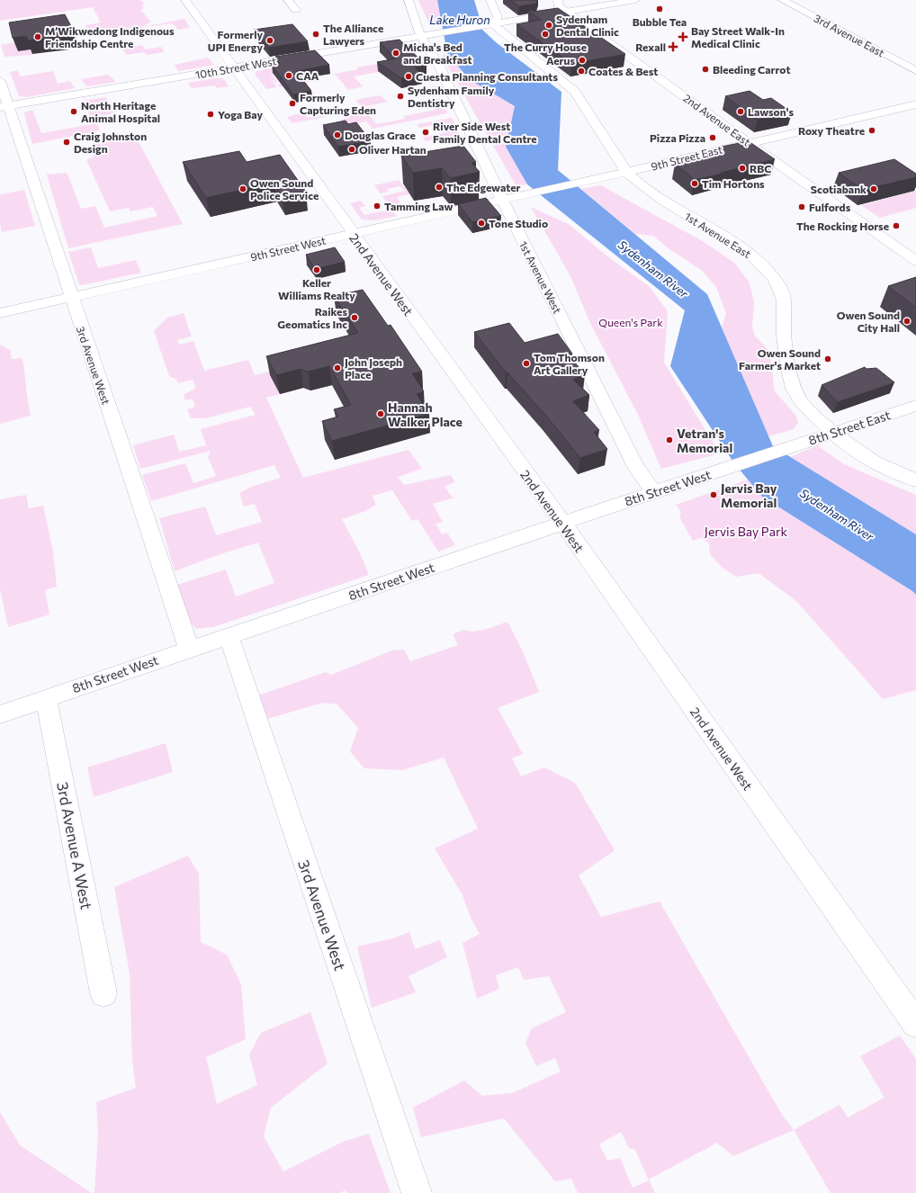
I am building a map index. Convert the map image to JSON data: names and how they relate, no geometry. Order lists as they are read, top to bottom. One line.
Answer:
{"streets":{"street":["3rd Avenue East","10th Street West","2nd Avenue East","9th Street East","1st Avenue East","9th Street West","2nd Avenue West","1st Avenue West","3rd Avenue West","8th Street East","8th Street West","3rd Avenue A West"]},"crossings":[["10th Street West","2nd Avenue East"],["10th Street West","1st Avenue East"],["10th Street West","2nd Avenue West"],["10th Street West","1st Avenue West"],["10th Street West","3rd Avenue West"],["2nd Avenue East","9th Street East"],["9th Street East","1st Avenue East"],["9th Street East","9th Street West"],["1st Avenue East","8th Street East"],["9th Street West","2nd Avenue West"],["9th Street West","1st Avenue West"],["9th Street West","3rd Avenue West"],["2nd Avenue West","8th Street West"],["1st Avenue West","8th Street West"],["3rd Avenue West","8th Street West"],["8th Street East","8th Street West"],["8th Street West","3rd Avenue A West"]],"water":["Lake Huron","Sydenham River"],"parks":["Queen's Park","Jervis Bay Park"],"places":{"other":["Bubble Tea","Sydenham Dental Clinic","The Alliance Lawyers","The Curry House","M’Wikwedong Indigenous Friendship Centre","Formerly UPI Energy","Micha's Bed and Breakfast","Aerus","Bleeding Carrot","Coates & Best","CAA","Cuesta Planning Consultants","Sydenham Family Dentistry","Formerly Capturing Eden","North Heritage Animal Hospital","Lawson's","Yoga Bay","Roxy Theatre","River Side West Family Dental Centre","Douglas Grace","Pizza Pizza","Craig Johnston Design","Oliver Hartan","RBC","Tim Hortons","The Edgewater","Owen Sound Police Service","Scotiabank","Tamming Law","Fulfords","Tone Studio","The Rocking Horse","Keller Williams Realty","Raikes Geomatics Inc","Owen Sound City Hall","Owen Sound Farmer's Market","Tom Thomson Art Gallery","John Joseph Place","Hannah Walker Place","Vetran's Memorial","Jervis Bay Memorial"],"health":["Bay Street Walk-In Medical Clinic","Rexall"]}}
